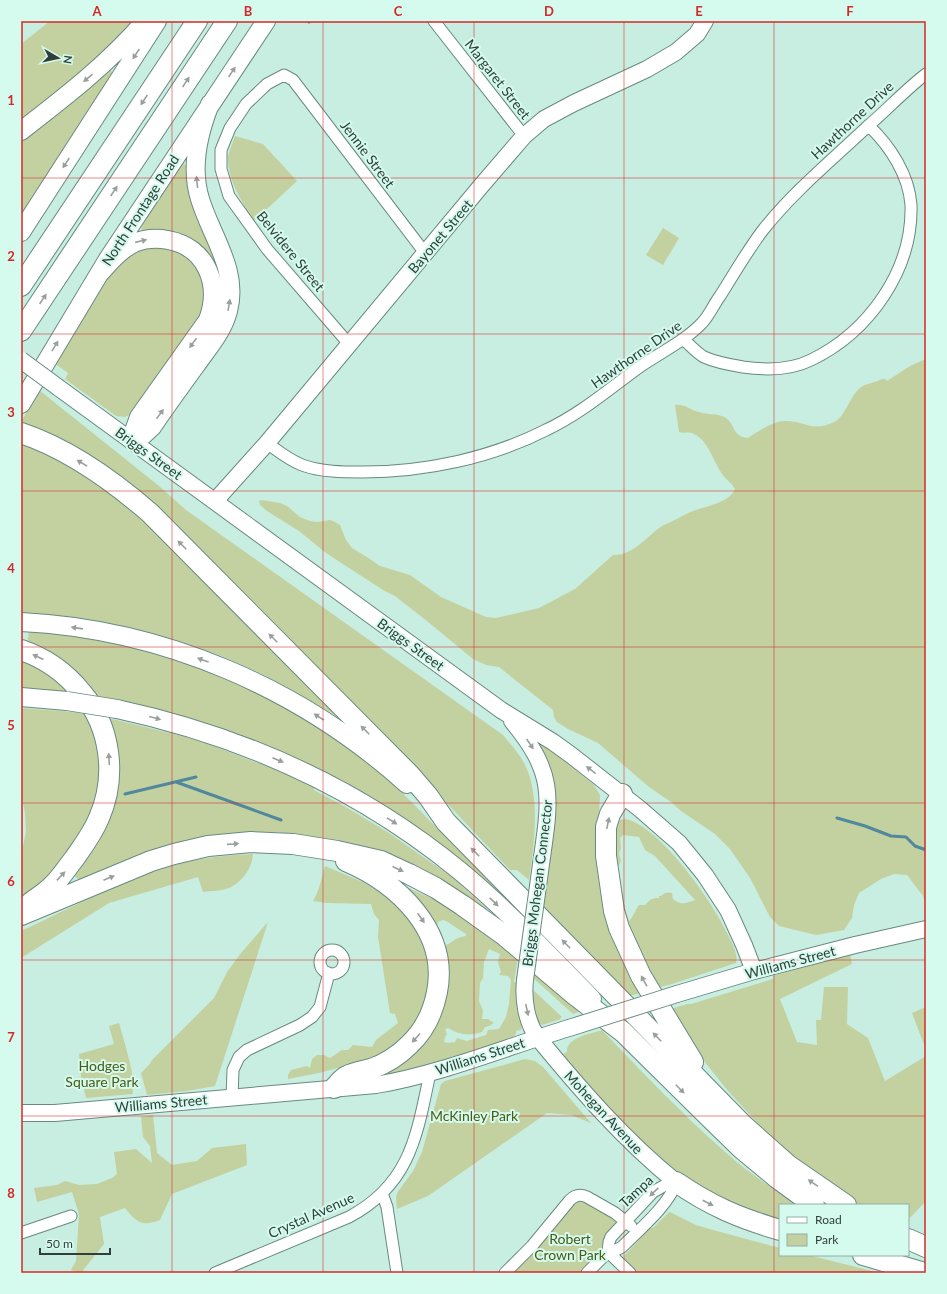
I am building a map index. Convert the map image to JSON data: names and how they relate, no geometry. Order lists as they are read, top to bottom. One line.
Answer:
{"streets":{"main road":["North Frontage Road","Bayonet Street","Briggs Street","Briggs Mohegan Connector","Williams Street","Mohegan Avenue"],"street":["Margaret Street","Hawthorne Drive","Jennie Street","Belvidere Street","Tampa","Crystal Avenue"]},"crossings":[["Margaret Street","Bayonet Street"],["Hawthorne Drive","Bayonet Street"],["Jennie Street","Bayonet Street"],["Jennie Street","Belvidere Street"],["Bayonet Street","Belvidere Street"],["Bayonet Street","Briggs Street"],["Briggs Street","Briggs Mohegan Connector"],["Briggs Street","Williams Street"],["Briggs Mohegan Connector","Williams Street"],["Briggs Mohegan Connector","Mohegan Avenue"],["Williams Street","Mohegan Avenue"],["Williams Street","Crystal Avenue"],["Mohegan Avenue","Tampa"]],"one_way":["Briggs Mohegan Connector"],"parks":["Hodges Square Park","McKinley Park","Robert Crown Park"],"legend":["Road","Park"],"scale_bar":"50 m","north":"right","grid":{"columns":["A","B","C","D","E","F"],"rows":["1","2","3","4","5","6","7","8"]}}
